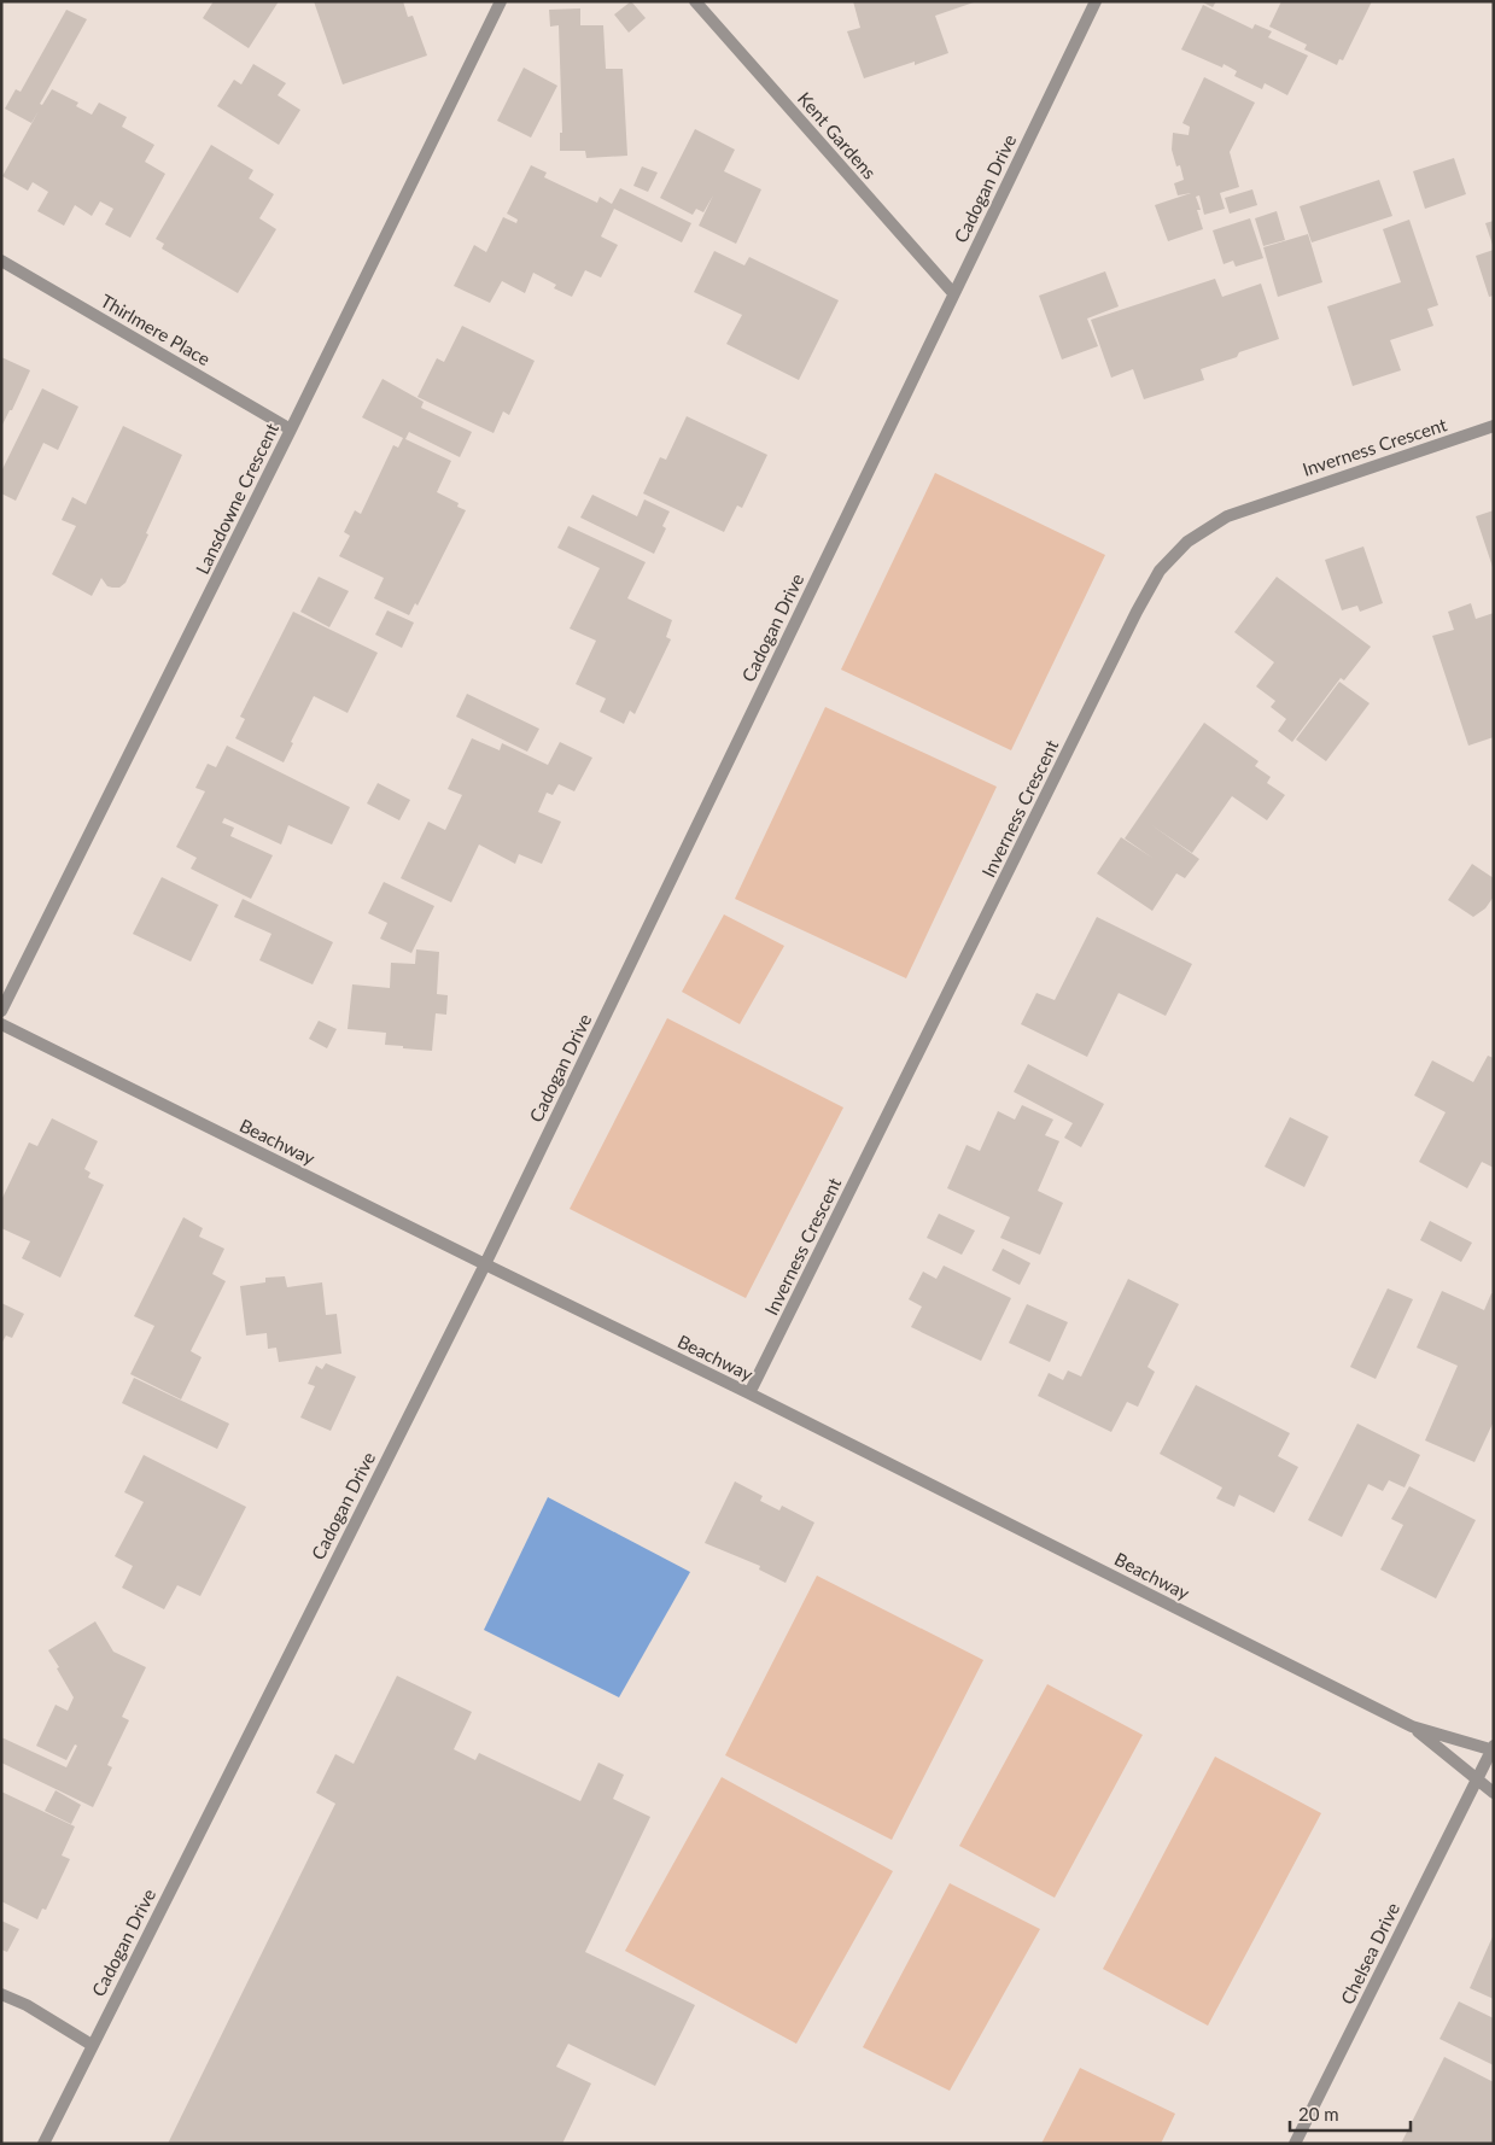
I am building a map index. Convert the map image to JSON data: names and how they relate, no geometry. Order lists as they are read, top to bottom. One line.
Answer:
{"streets":{"street":["Kent Gardens","Cadogan Drive","Thirlmere Place","Inverness Crescent","Lansdowne Crescent","Beachway","Chelsea Drive"]},"crossings":[["Kent Gardens","Cadogan Drive"],["Cadogan Drive","Beachway"],["Thirlmere Place","Lansdowne Crescent"],["Inverness Crescent","Beachway"],["Beachway","Chelsea Drive"]],"scale_bar":"20 m"}
